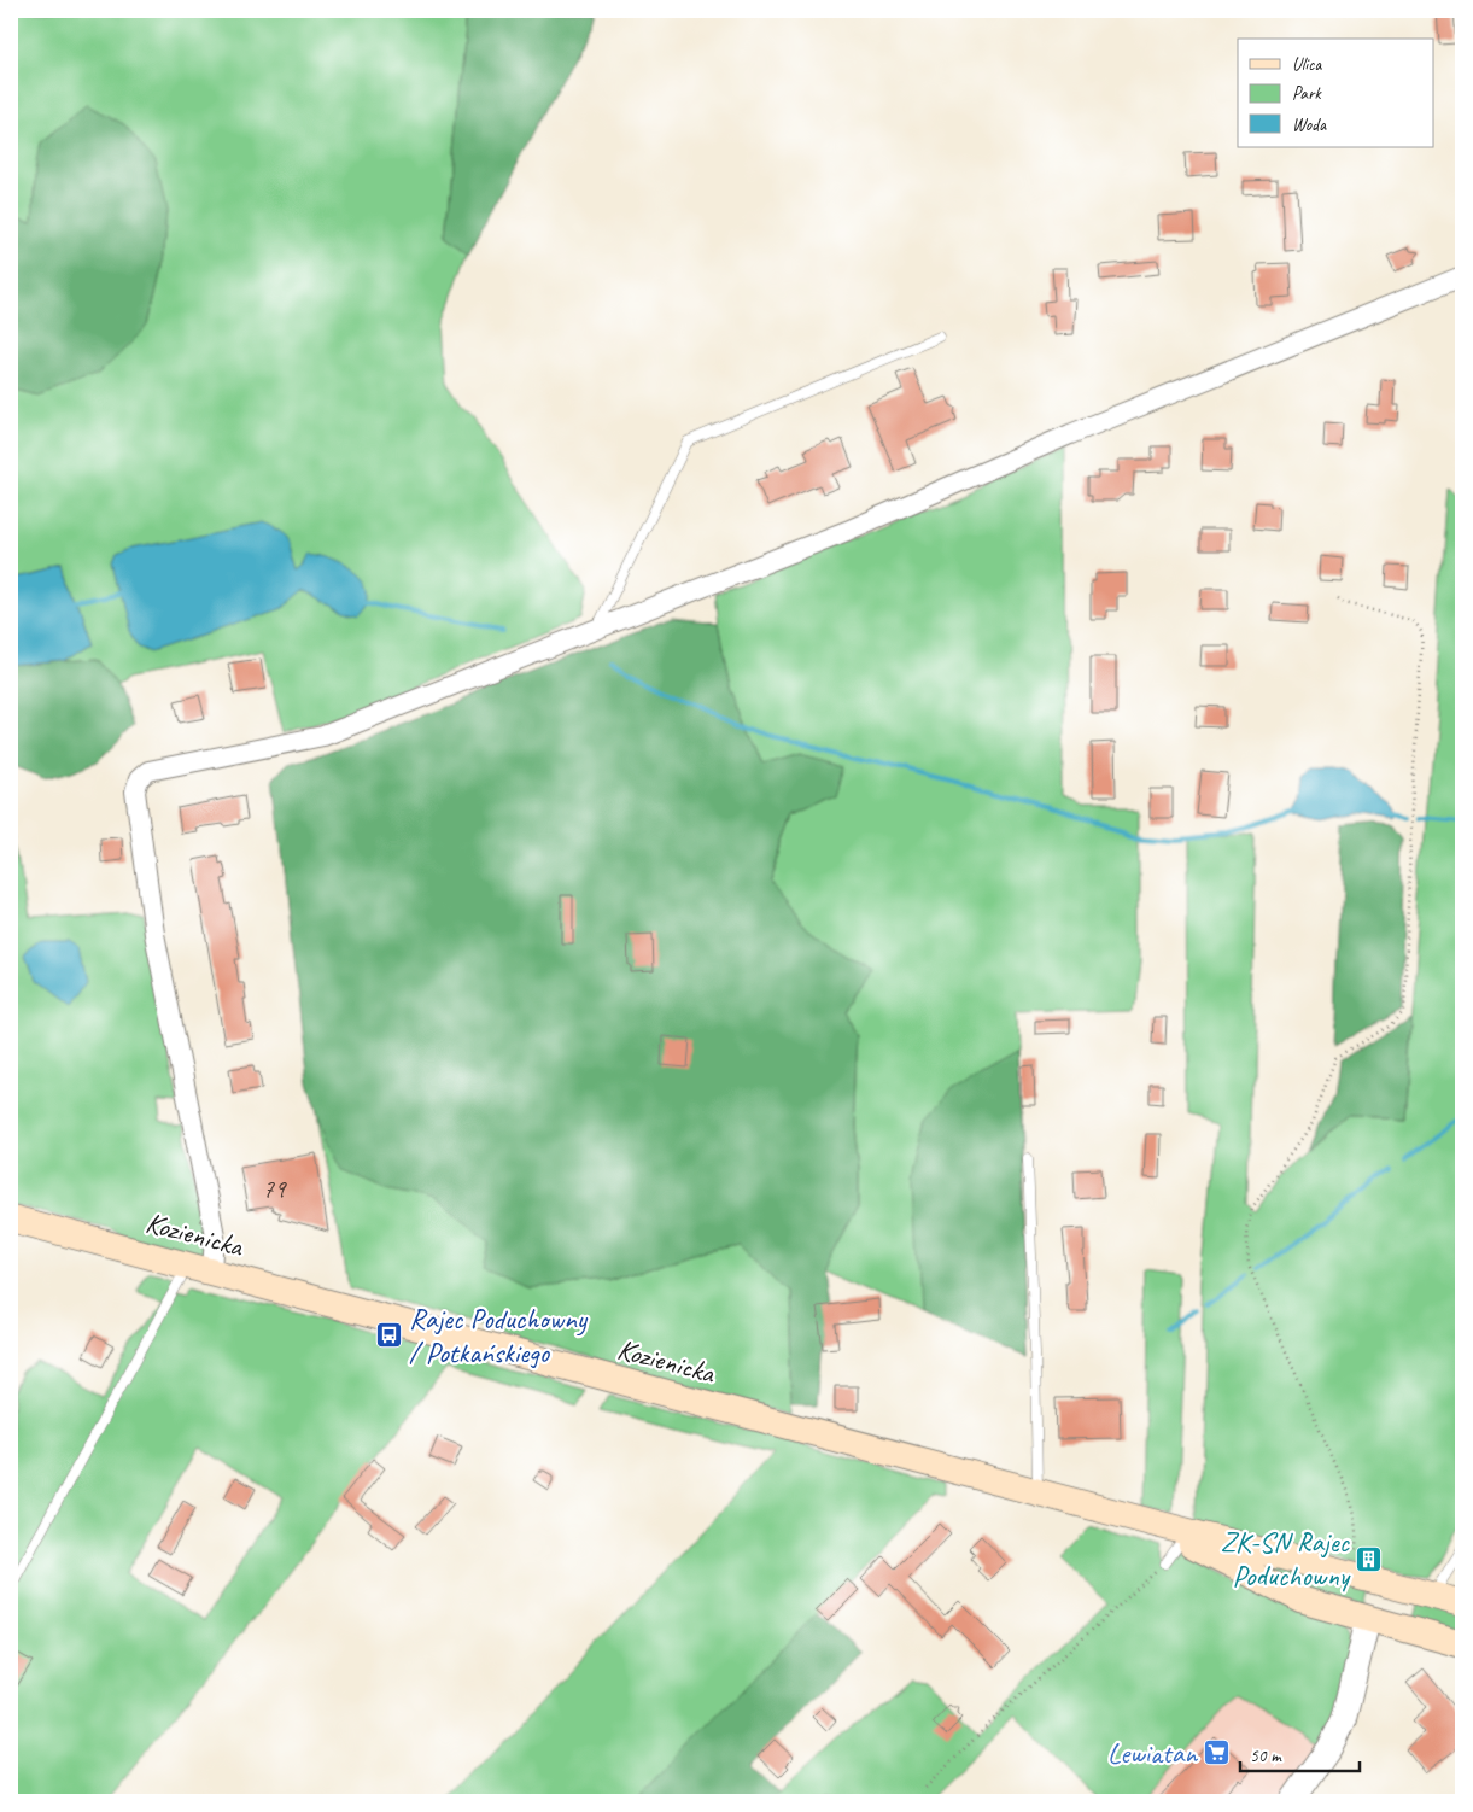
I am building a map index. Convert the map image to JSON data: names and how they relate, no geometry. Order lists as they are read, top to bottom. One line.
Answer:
{"streets":{"main road":["Kozienicka"]},"places":{"bus stop":["Rajec Poduchowny / Potkańskiego"],"building":["ZK-SN Rajec Poduchowny"],"supermarket":["Lewiatan"]},"house_numbers":["79"],"legend":["Ulica","Park","Woda"],"scale_bar":"50 m"}
